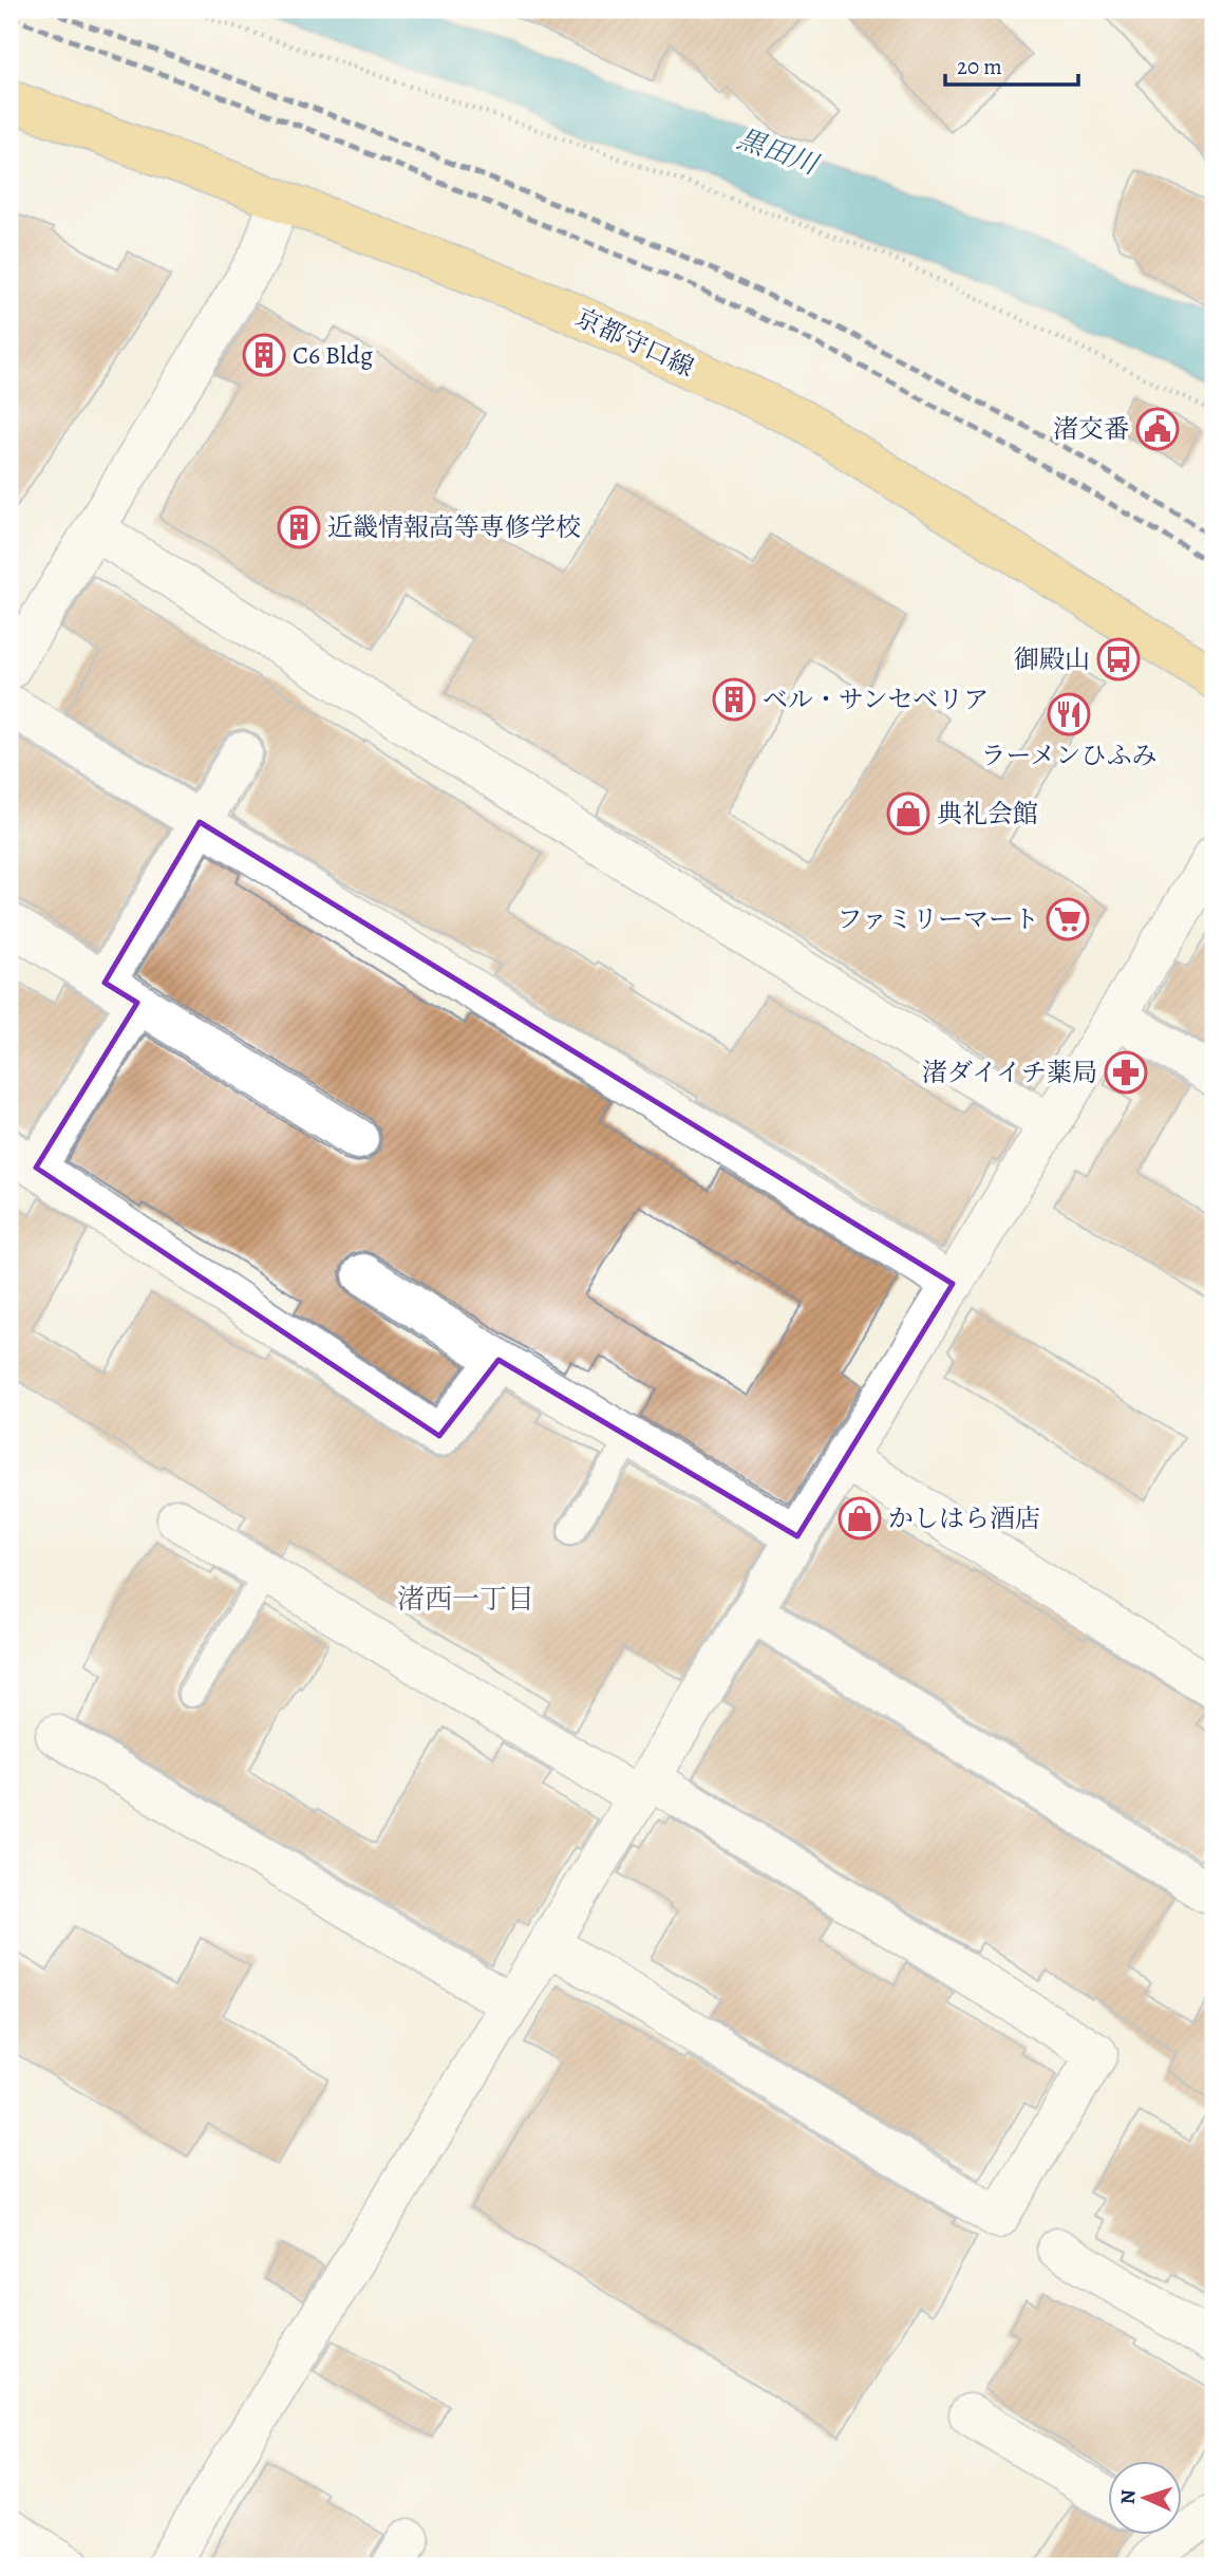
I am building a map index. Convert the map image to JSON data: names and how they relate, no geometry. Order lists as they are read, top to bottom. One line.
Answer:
{"streets":{"main road":["京都守口線"]},"districts":["渚西一丁目"],"water":["黒田川"],"places":{"building":["C6 Bldg","近畿情報高等専修学校","ベル・サンセベリア"],"public building":["渚交番"],"bus stop":["御殿山"],"restaurant":["ラーメンひふみ"],"shop":["典礼会館","かしはら酒店"],"supermarket":["ファミリーマート"],"pharmacy":["渚ダイイチ薬局"]},"scale_bar":"20 m","north":"left"}
